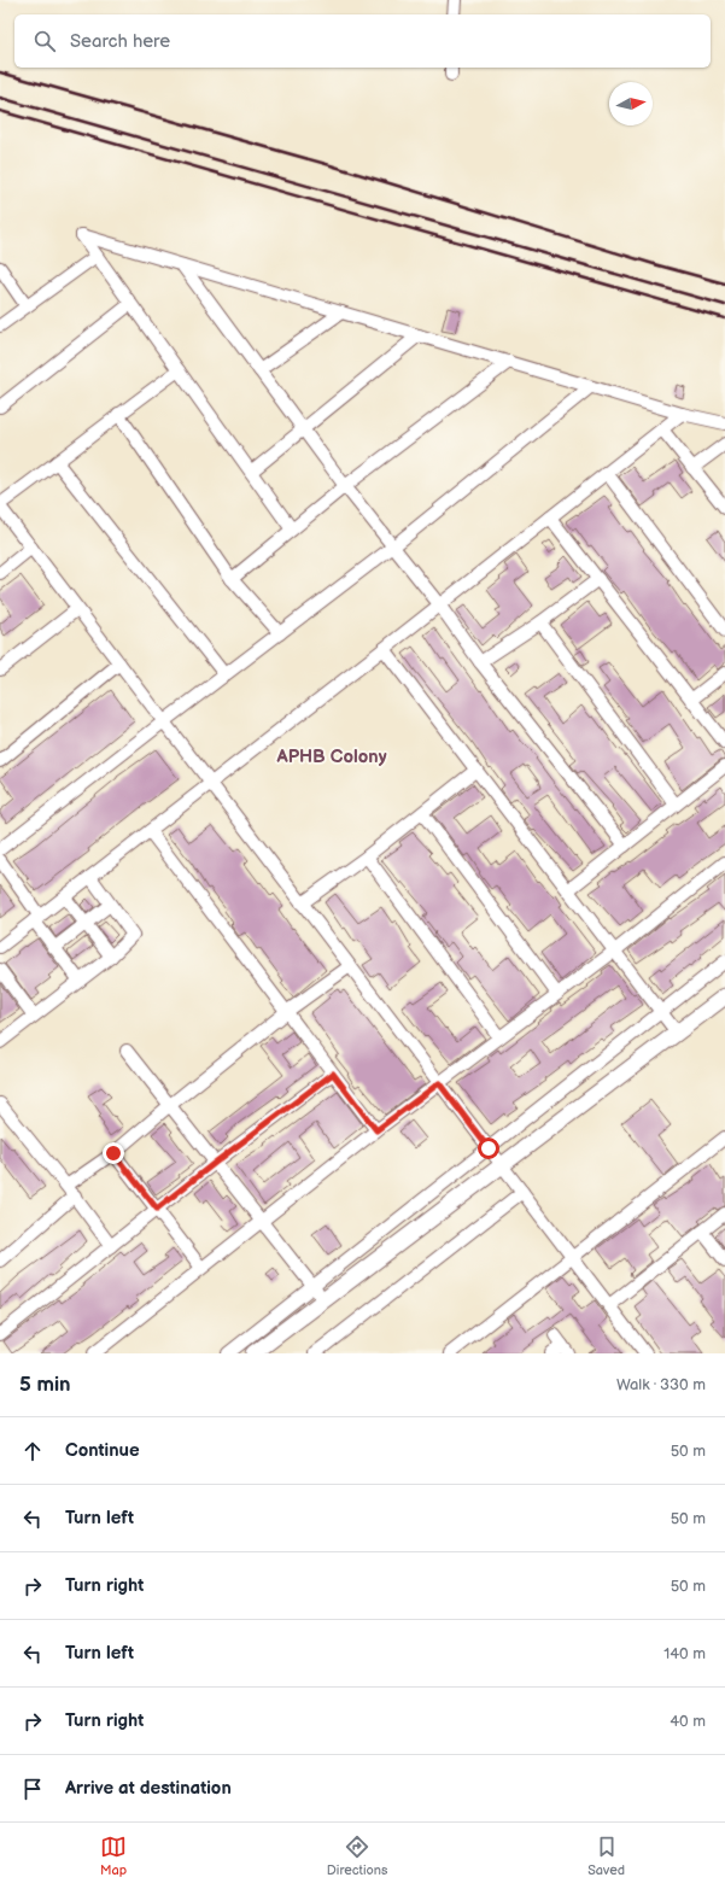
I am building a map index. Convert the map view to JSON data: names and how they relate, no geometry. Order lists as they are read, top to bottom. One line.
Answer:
{"districts":["APHB Colony"],"north":"right","page":{"search":"Search here","heading":["5 min","Walk · 330 m"],"list":[["Continue","50 m"],["Turn left","50 m"],["Turn right","50 m"],["Turn left","140 m"],["Turn right","40 m"],"Arrive at destination"],"nav":["Map","Directions","Saved"]}}
